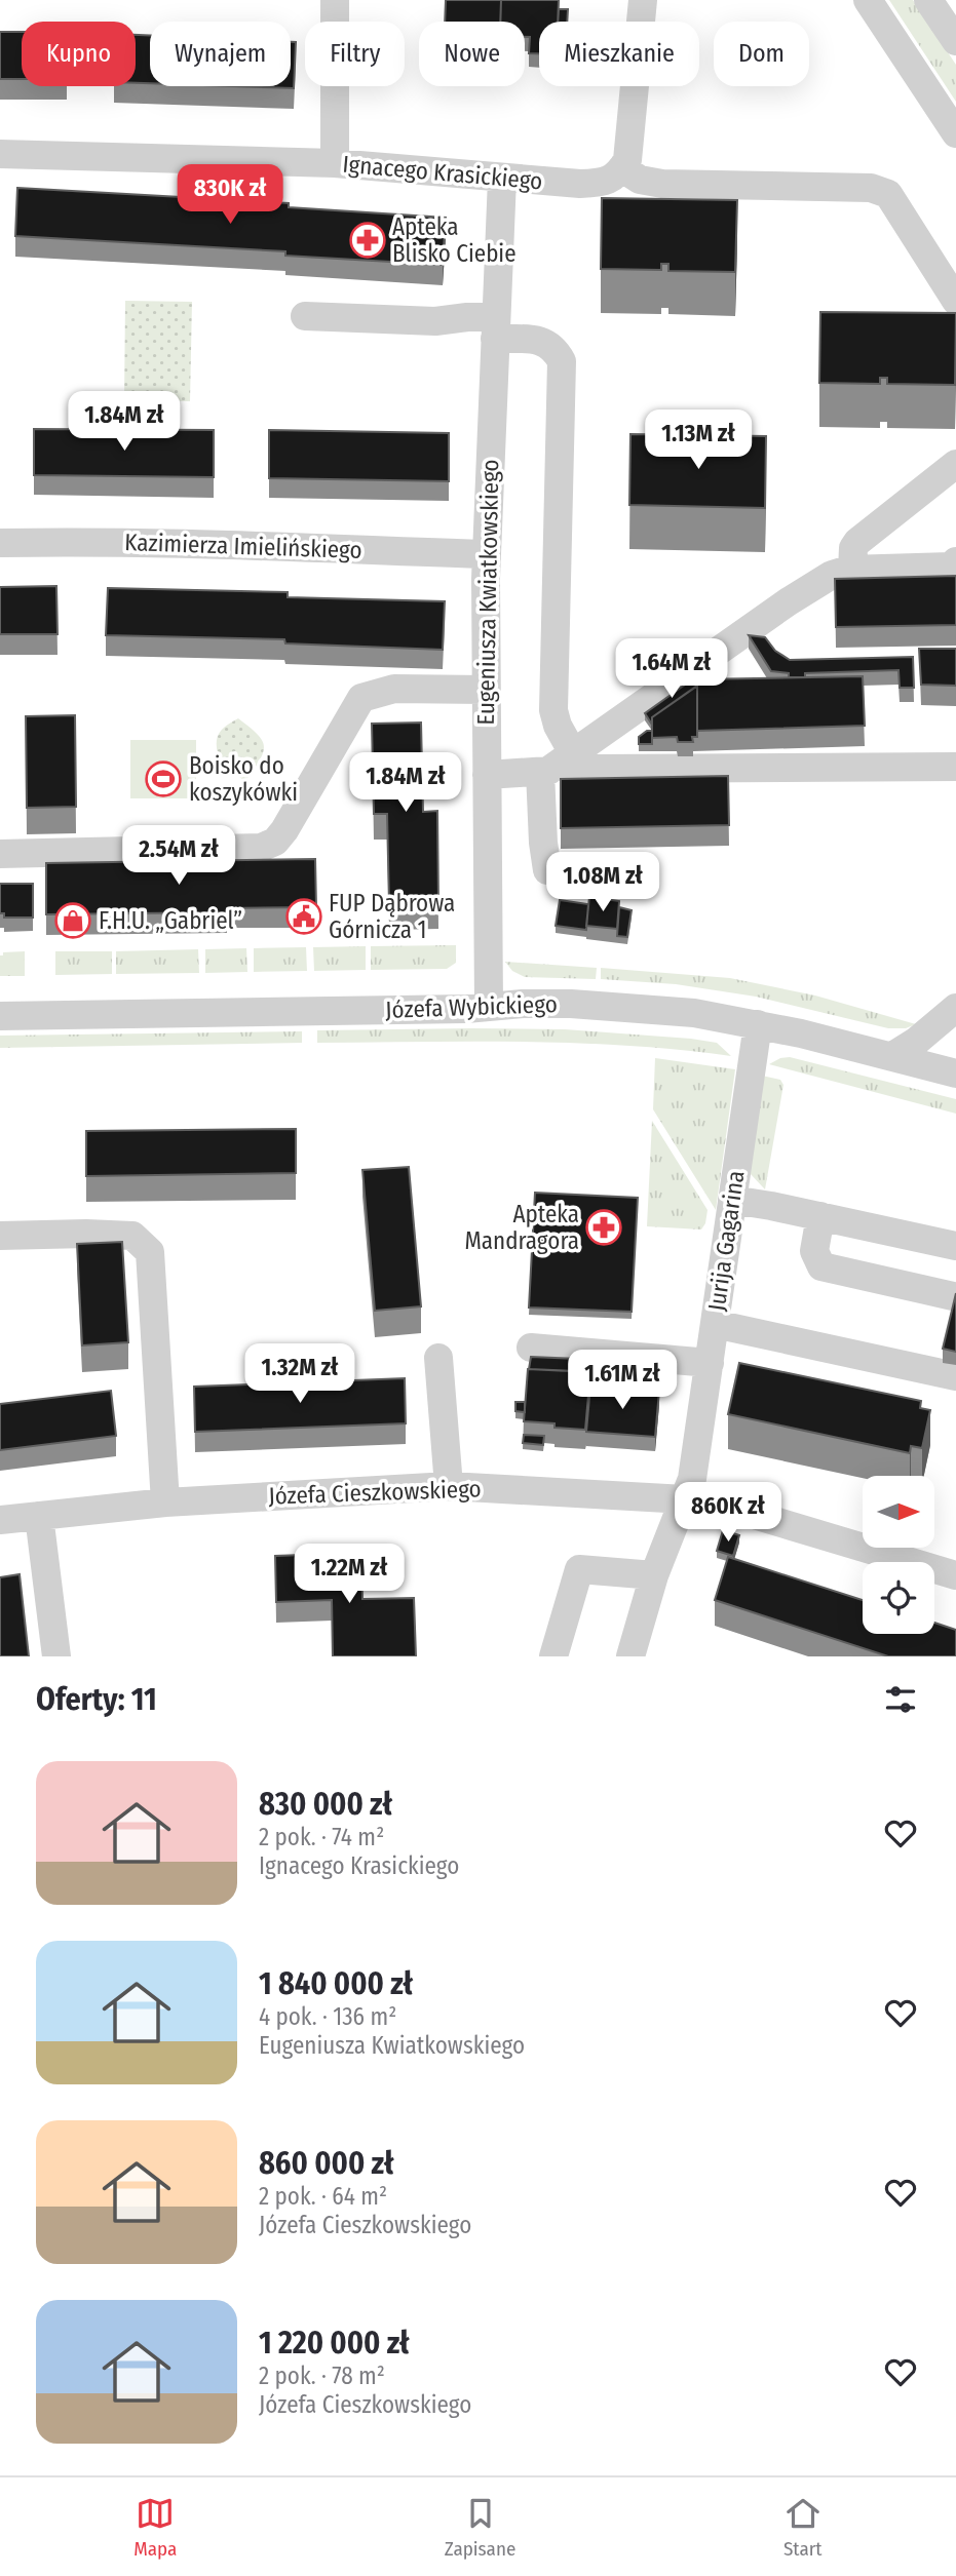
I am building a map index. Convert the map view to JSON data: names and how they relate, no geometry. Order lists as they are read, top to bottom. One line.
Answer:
{"streets":{"street":["Ignacego Krasickiego","Kazimierza Imielińskiego","Eugeniusza Kwiatkowskiego","Józefa Wybickiego","Jurija Gagarina","Józefa Cieszkowskiego"]},"crossings":[["Ignacego Krasickiego","Eugeniusza Kwiatkowskiego"],["Kazimierza Imielińskiego","Eugeniusza Kwiatkowskiego"],["Eugeniusza Kwiatkowskiego","Józefa Wybickiego"],["Józefa Wybickiego","Jurija Gagarina"],["Jurija Gagarina","Józefa Cieszkowskiego"]],"places":{"pharmacy":["Apteka Blisko Ciebie","Apteka Mandragora"],"sports":["Boisko do koszykówki"],"public building":["FUP Dąbrowa Górnicza 1"],"shop":["F.H.U. „Gabriel”"]},"north":"right","page":{"chip":["Kupno","Wynajem","Filtry","Nowe","Mieszkanie","Dom"],"price":["830K zł","1.84M zł","1.13M zł","1.64M zł","1.84M zł","2.54M zł","1.08M zł","1.32M zł","1.61M zł","860K zł","1.22M zł"],"heading":"Oferty: 11","list":[{"name":"830 000 zł","note":"2 pok. · 74 m² · Ignacego Krasickiego"},{"name":"1 840 000 zł","note":"4 pok. · 136 m² · Eugeniusza Kwiatkowskiego"},{"name":"860 000 zł","note":"2 pok. · 64 m² · Józefa Cieszkowskiego"},{"name":"1 220 000 zł","note":"2 pok. · 78 m² · Józefa Cieszkowskiego"}],"tabs":["Mapa","Zapisane","Start"]}}
